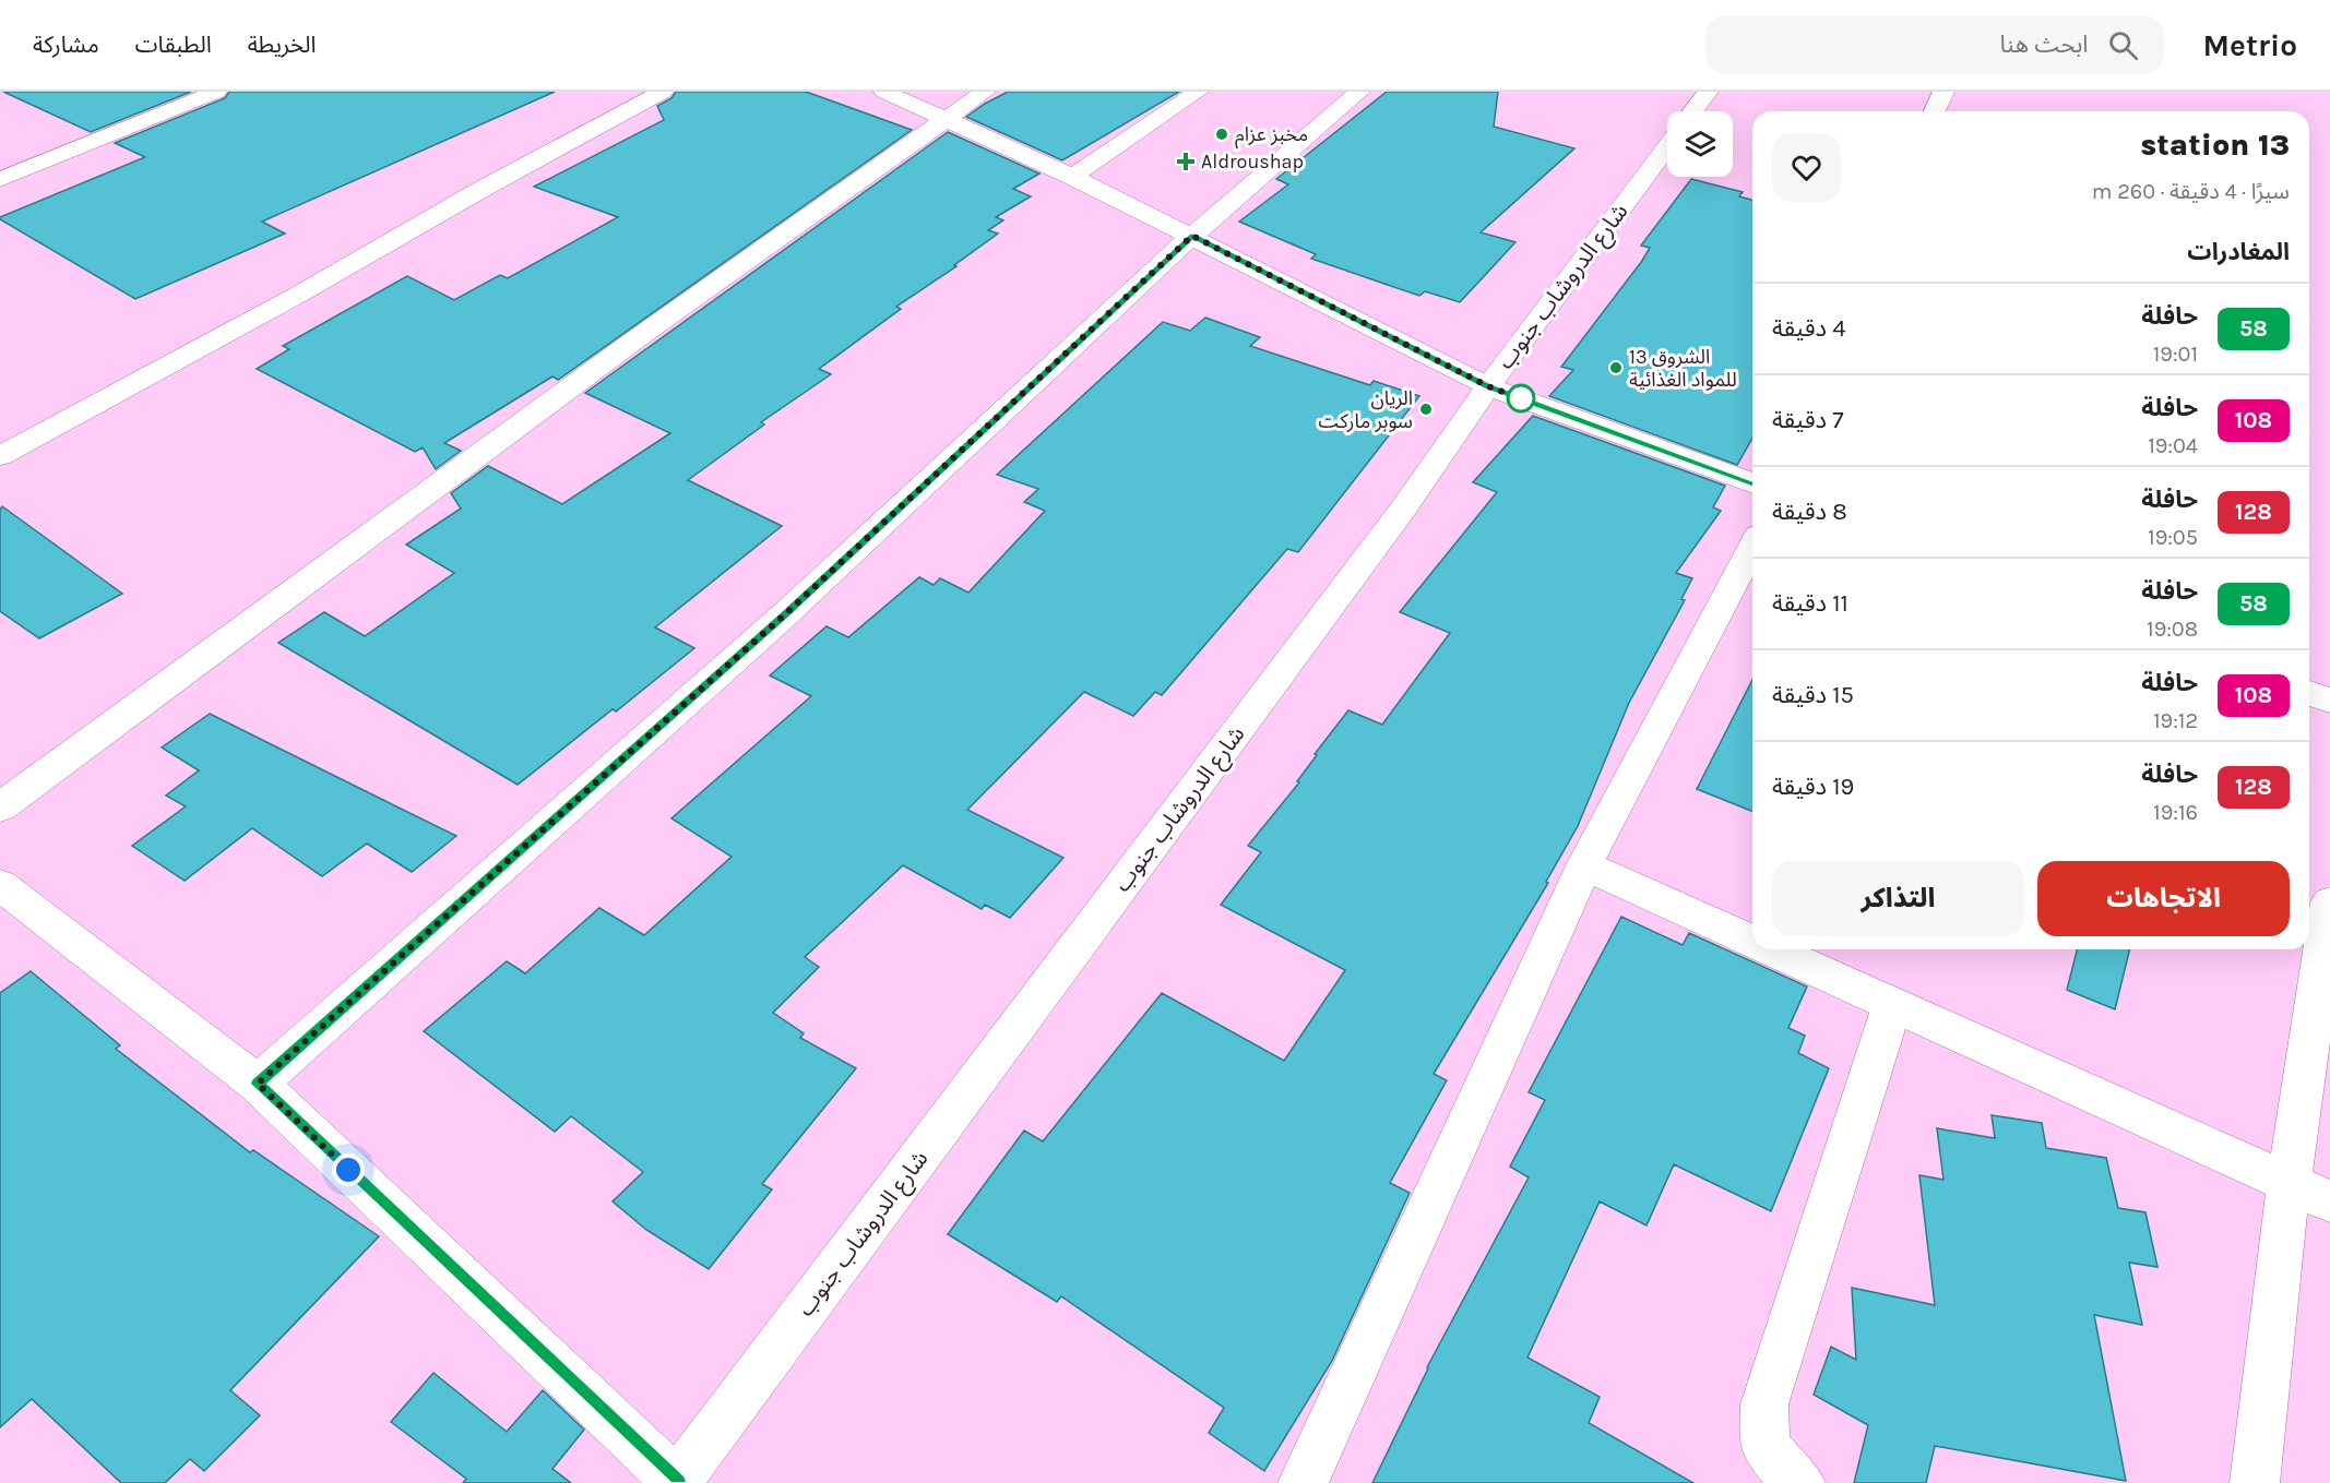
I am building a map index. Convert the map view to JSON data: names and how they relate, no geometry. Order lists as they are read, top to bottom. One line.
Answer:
{"streets":{"street":["شارع الدروشاب جنوب"]},"places":{"other":["مخبز عزام","الشروق 13 للمواد الغذائية","الريان سوبر ماركت"],"health":["Aldroushap"]},"lines":["bus line 58"],"page":{"header":"Metrio","search":"ابحث هنا","nav":["الخريطة","الطبقات","مشاركة"],"heading":[["13 station","سيرًا · 4 دقيقة · 260 m"],"المغادرات"],"list":[{"mark":"58","name":"حافلة","note":"19:01","value":"4 دقيقة"},{"mark":"108","name":"حافلة","note":"19:04","value":"7 دقيقة"},{"mark":"128","name":"حافلة","note":"19:05","value":"8 دقيقة"},{"mark":"58","name":"حافلة","note":"19:08","value":"11 دقيقة"},{"mark":"108","name":"حافلة","note":"19:12","value":"15 دقيقة"},{"mark":"128","name":"حافلة","note":"19:16","value":"19 دقيقة"}],"buttons":["الاتجاهات","التذاكر"]}}
